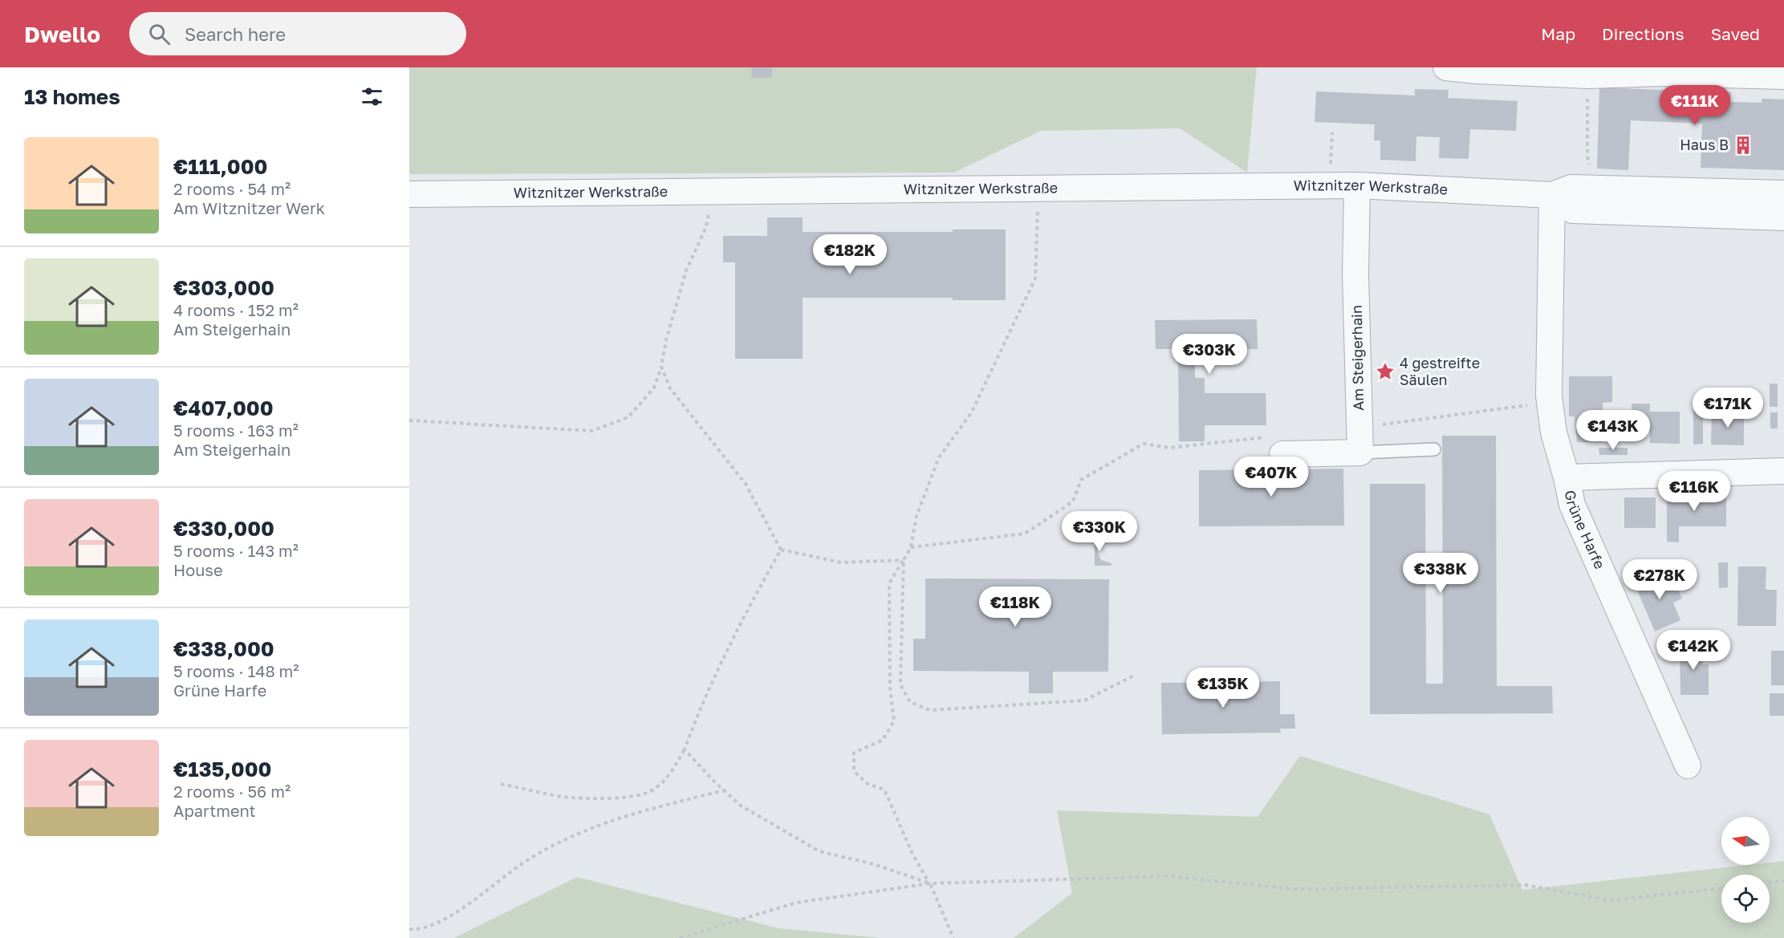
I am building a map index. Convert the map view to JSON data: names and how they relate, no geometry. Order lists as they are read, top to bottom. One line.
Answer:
{"streets":{"street":["Witznitzer Werkstraße","Am Steigerhain","Grüne Harfe"]},"crossings":[["Witznitzer Werkstraße","Am Steigerhain"],["Witznitzer Werkstraße","Grüne Harfe"]],"places":{"building":["Haus B"],"place":["4 gestreifte Säulen"]},"north":"left","page":{"header":"Dwello","search":"Search here","nav":["Map","Directions","Saved"],"heading":"13 homes","price":["€111K","€182K","€303K","€171K","€143K","€407K","€116K","€330K","€338K","€278K","€118K","€142K","€135K"],"list":[{"name":"€111,000","note":"2 rooms · 54 m² · Am Witznitzer Werk"},{"name":"€303,000","note":"4 rooms · 152 m² · Am Steigerhain"},{"name":"€407,000","note":"5 rooms · 163 m² · Am Steigerhain"},{"name":"€330,000","note":"5 rooms · 143 m² · House"},{"name":"€338,000","note":"5 rooms · 148 m² · Grüne Harfe"},{"name":"€135,000","note":"2 rooms · 56 m² · Apartment"}]}}
